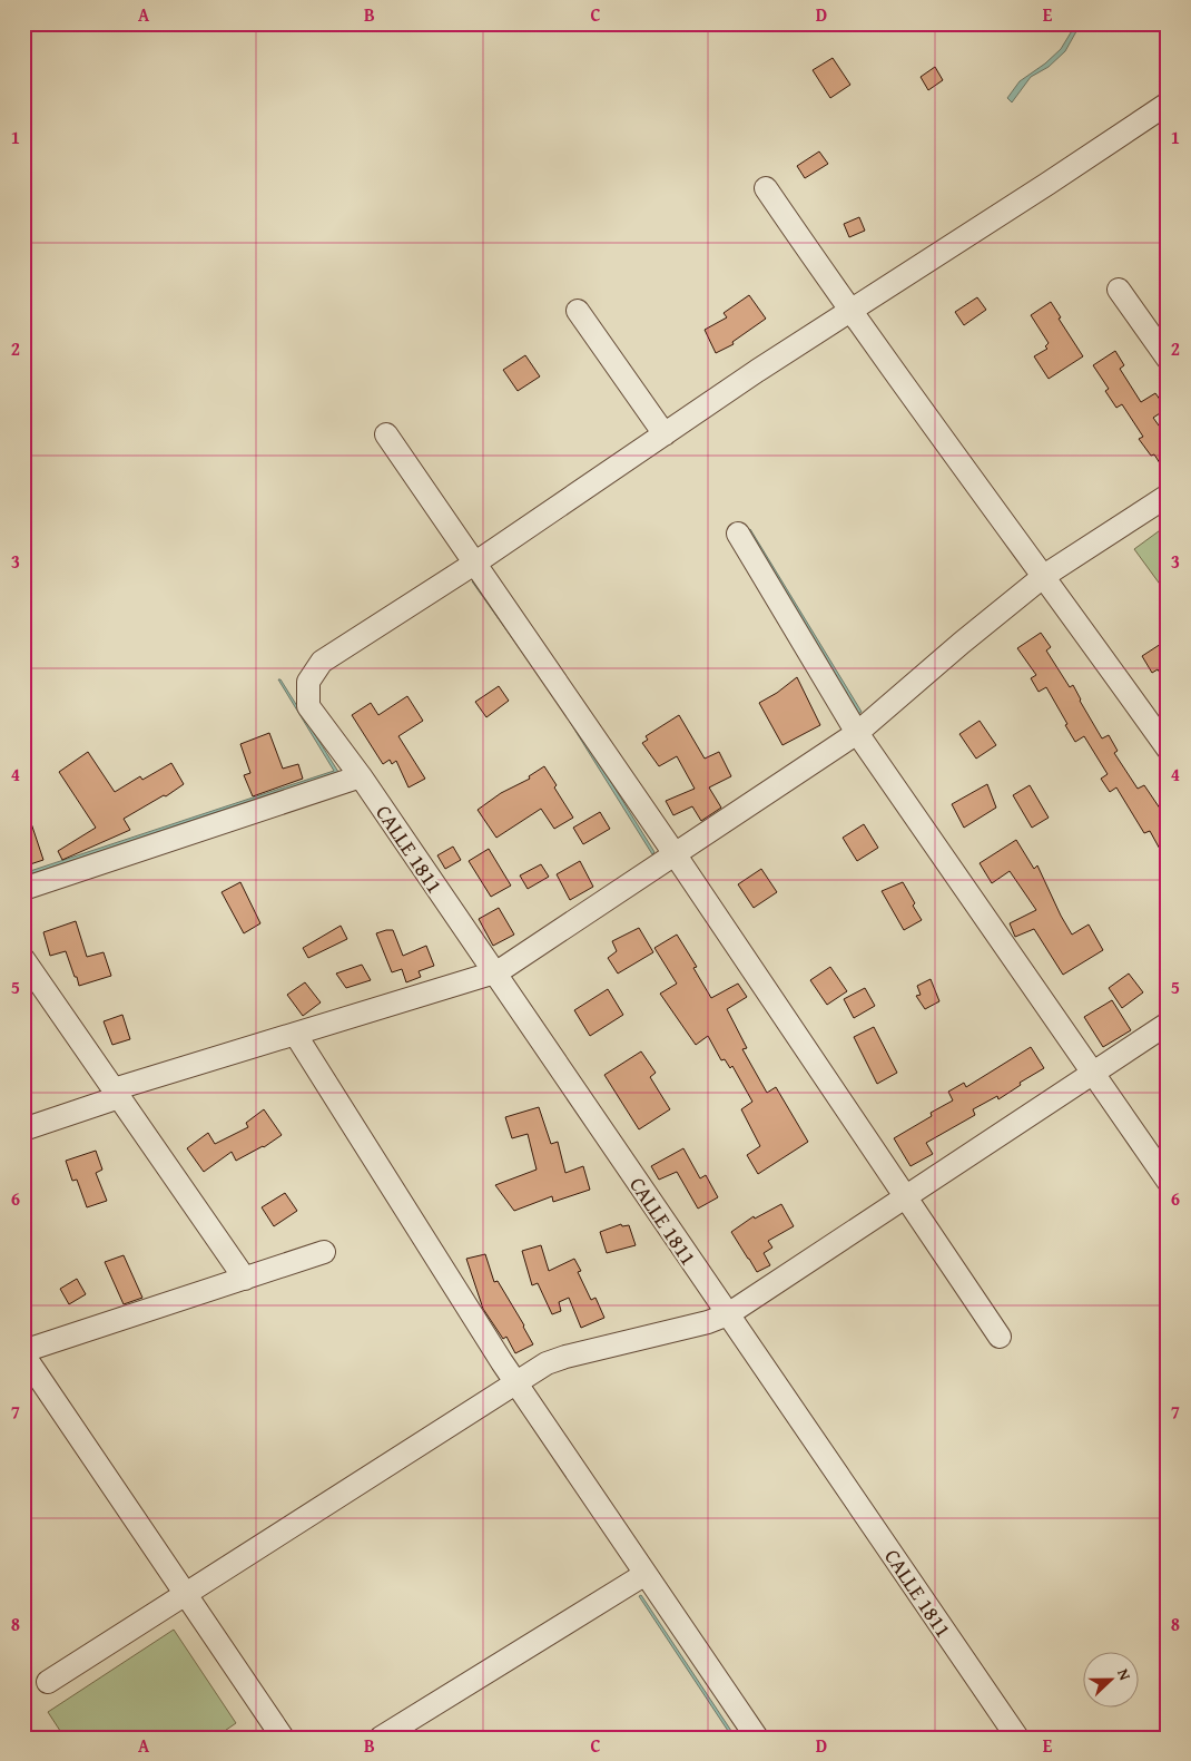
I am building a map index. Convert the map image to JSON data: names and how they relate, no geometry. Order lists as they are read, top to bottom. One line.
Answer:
{"streets":{"street":["CALLE 1811"]},"north":"right","grid":{"columns":["A","B","C","D","E"],"rows":["1","2","3","4","5","6","7","8"]}}
